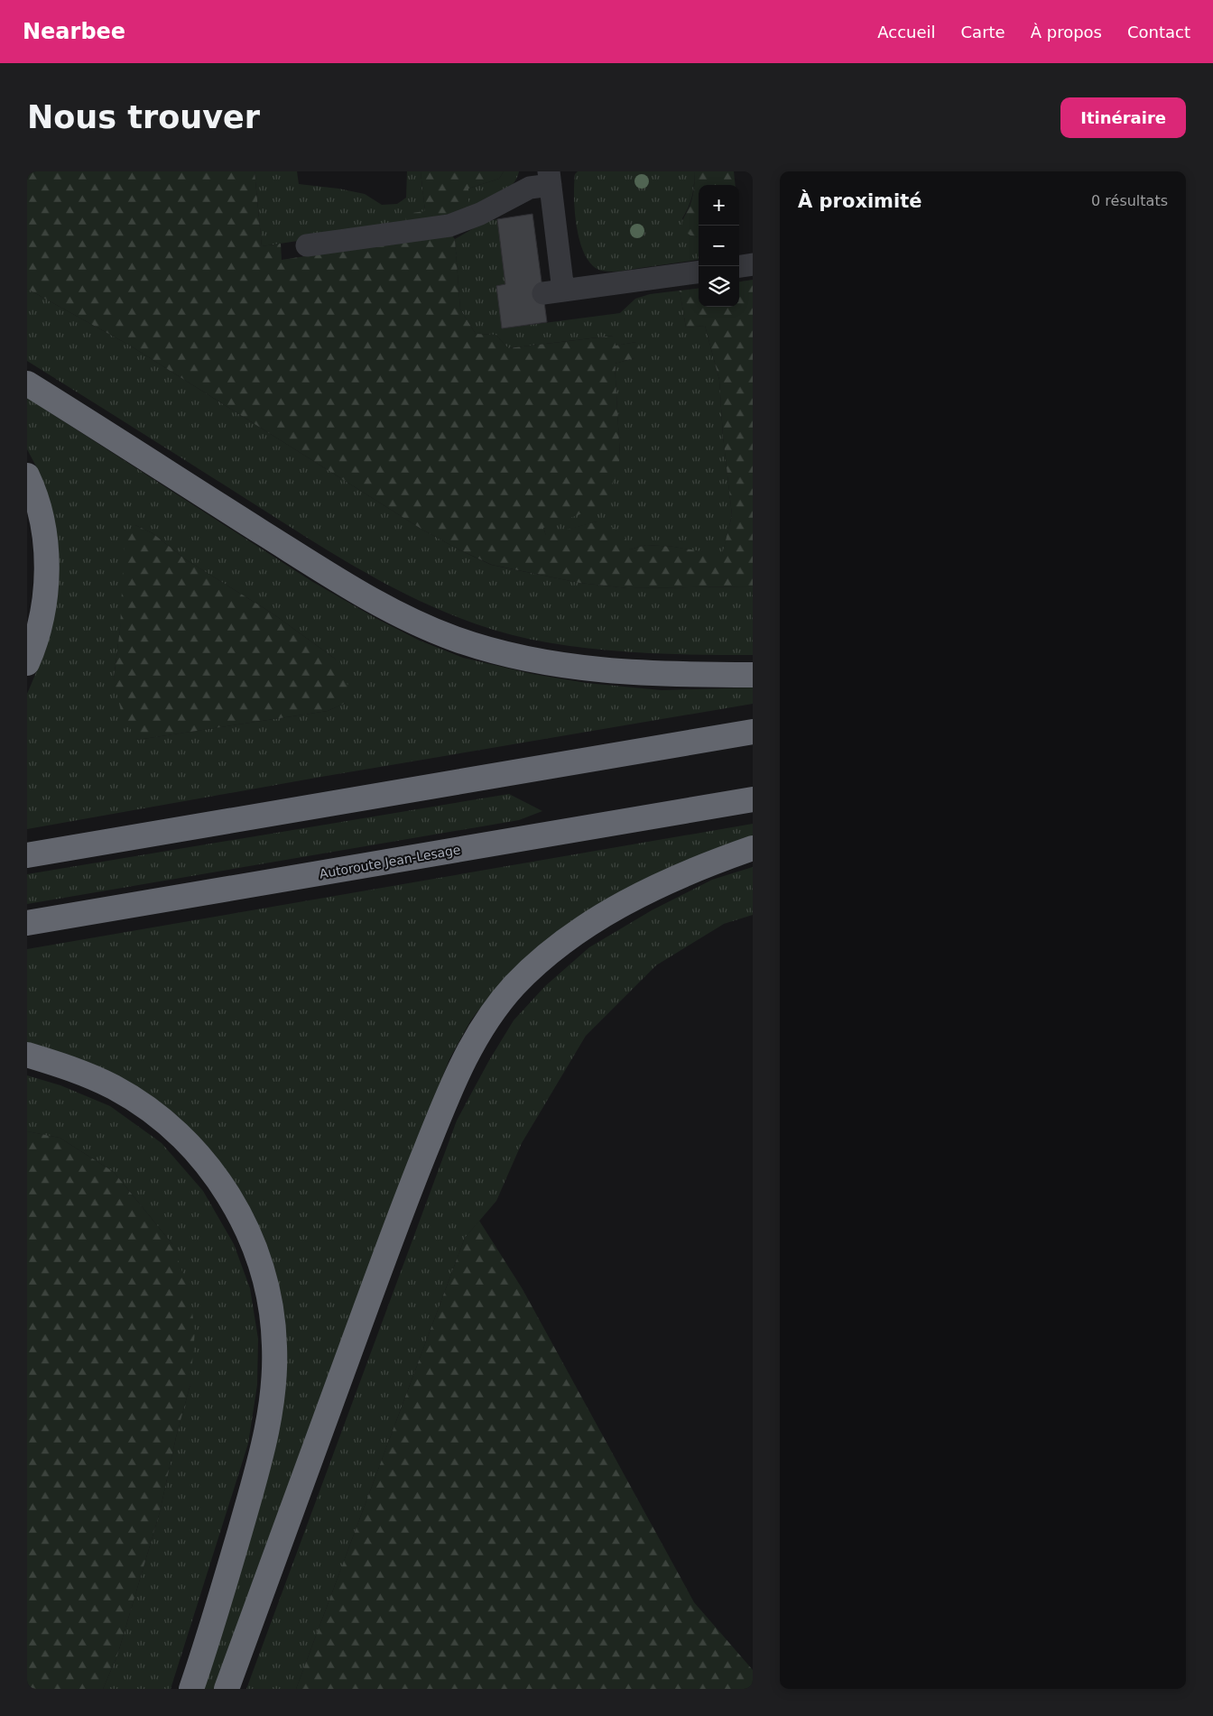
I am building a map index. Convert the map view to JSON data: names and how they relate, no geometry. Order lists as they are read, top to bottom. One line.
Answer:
{"streets":{"highway":["Autoroute Jean-Lesage"]},"page":{"header":"Nearbee","nav":["Accueil","Carte","À propos","Contact"],"buttons":"Itinéraire","title":"Nous trouver","heading":["À proximité","0 résultats"],"map_buttons":["+","−"]}}
